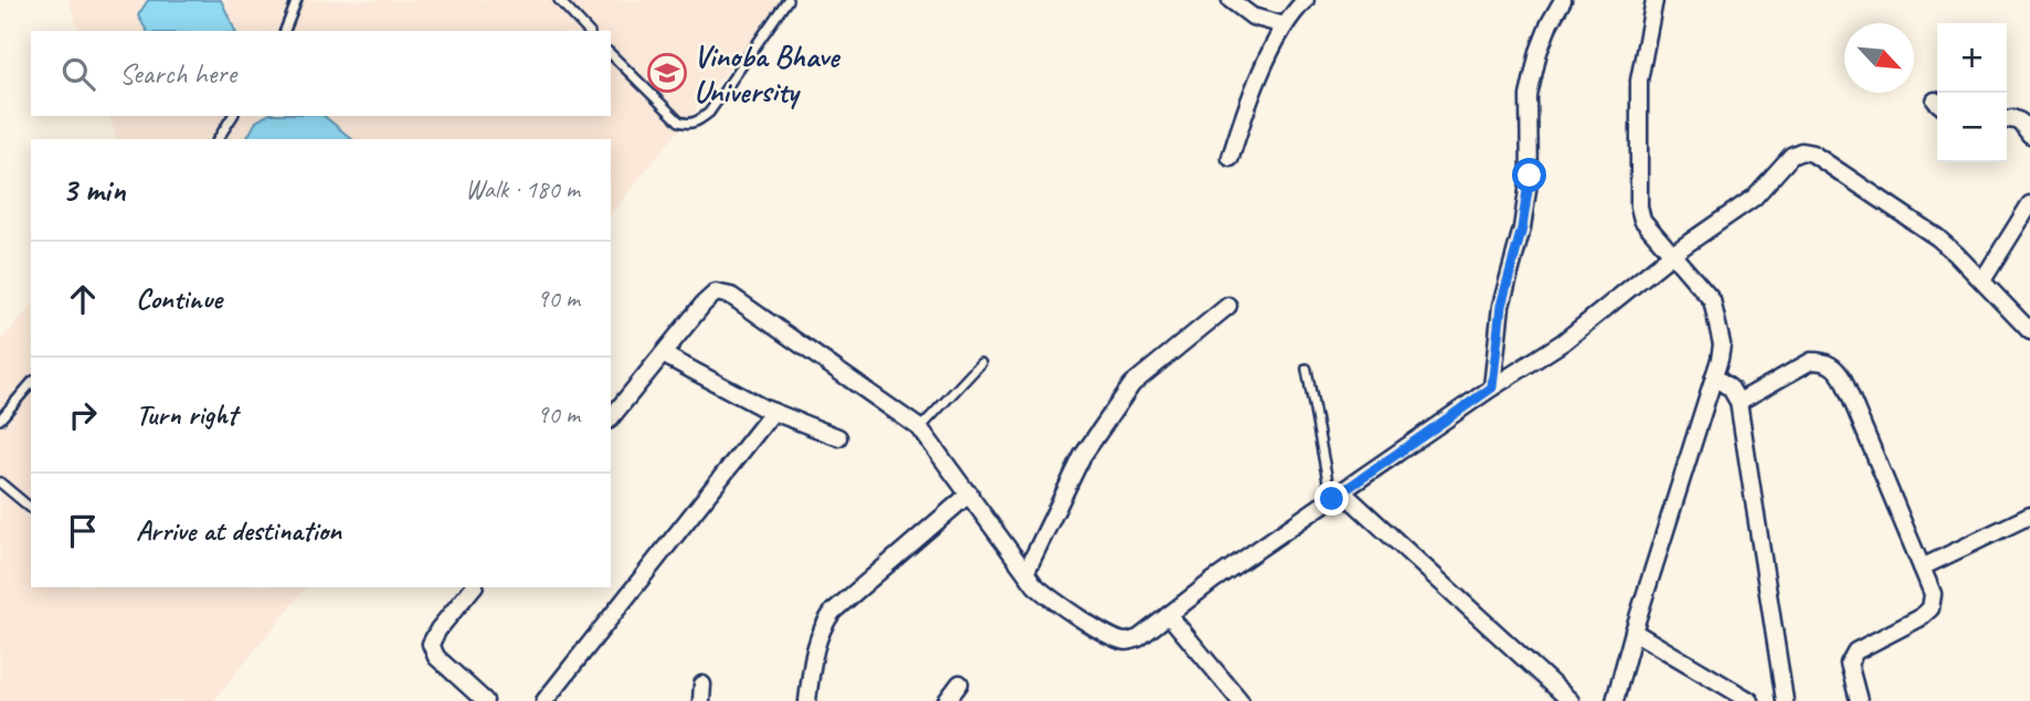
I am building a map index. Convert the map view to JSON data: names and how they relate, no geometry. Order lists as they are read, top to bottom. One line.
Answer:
{"places":{"school or university":["Vinoba Bhave University"]},"north":"bottom right","page":{"map_buttons":["+","−"],"search":"Search here","heading":["3 min","Walk · 180 m"],"list":[["Continue","90 m"],["Turn right","90 m"],"Arrive at destination"]}}
